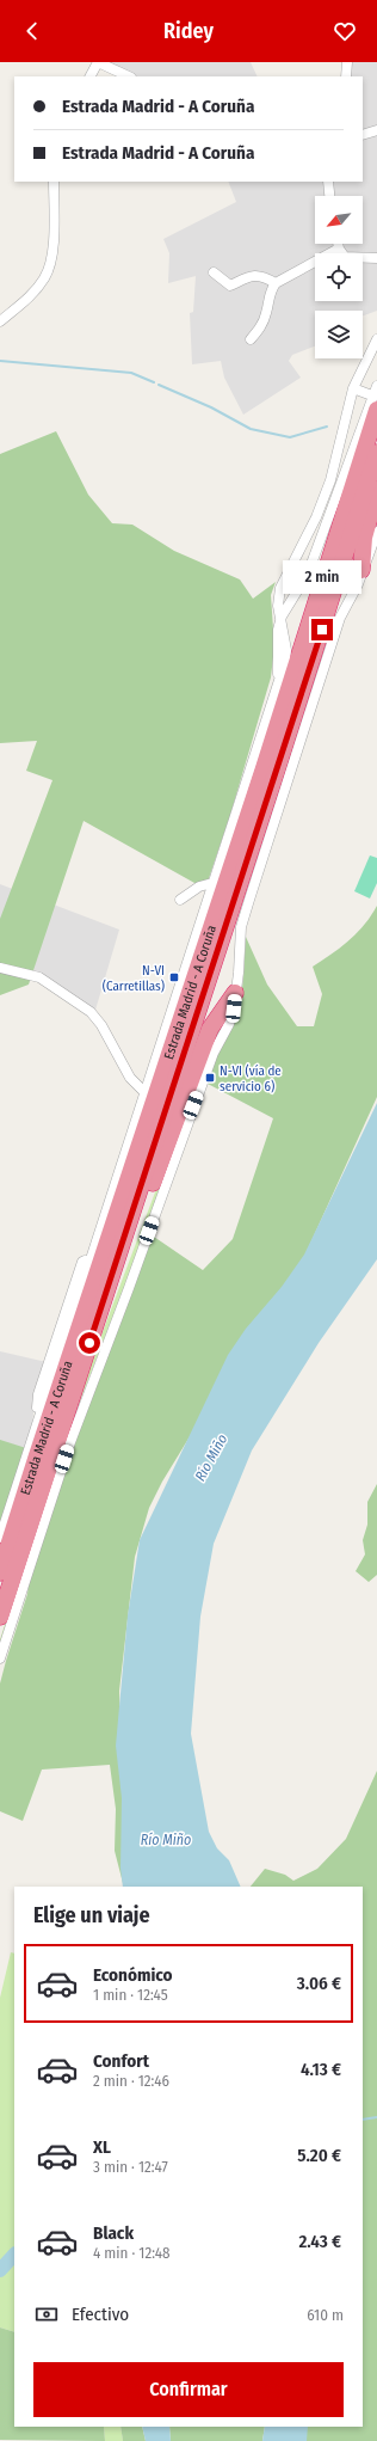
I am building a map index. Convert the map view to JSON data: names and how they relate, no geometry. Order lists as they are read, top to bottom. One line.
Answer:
{"streets":{"highway":["Estrada Madrid - A Coruña"]},"water":["Río Miño"],"places":{"transit":["N-VI (Carretillas)","N-VI (vía de servicio 6)"]},"north":"bottom left","page":{"header":"Ridey","banner":["Estrada Madrid - A Coruña","Estrada Madrid - A Coruña"],"bubble":"2 min","heading":"Elige un viaje","list":[{"name":"Económico","note":"1 min · 12:45","value":"3.06 €"},{"name":"Confort","note":"2 min · 12:46","value":"4.13 €"},{"name":"XL","note":"3 min · 12:47","value":"5.20 €"},{"name":"Black","note":"4 min · 12:48","value":"2.43 €"}],"pay":["Efectivo","610 m"],"buttons":"Confirmar"}}
